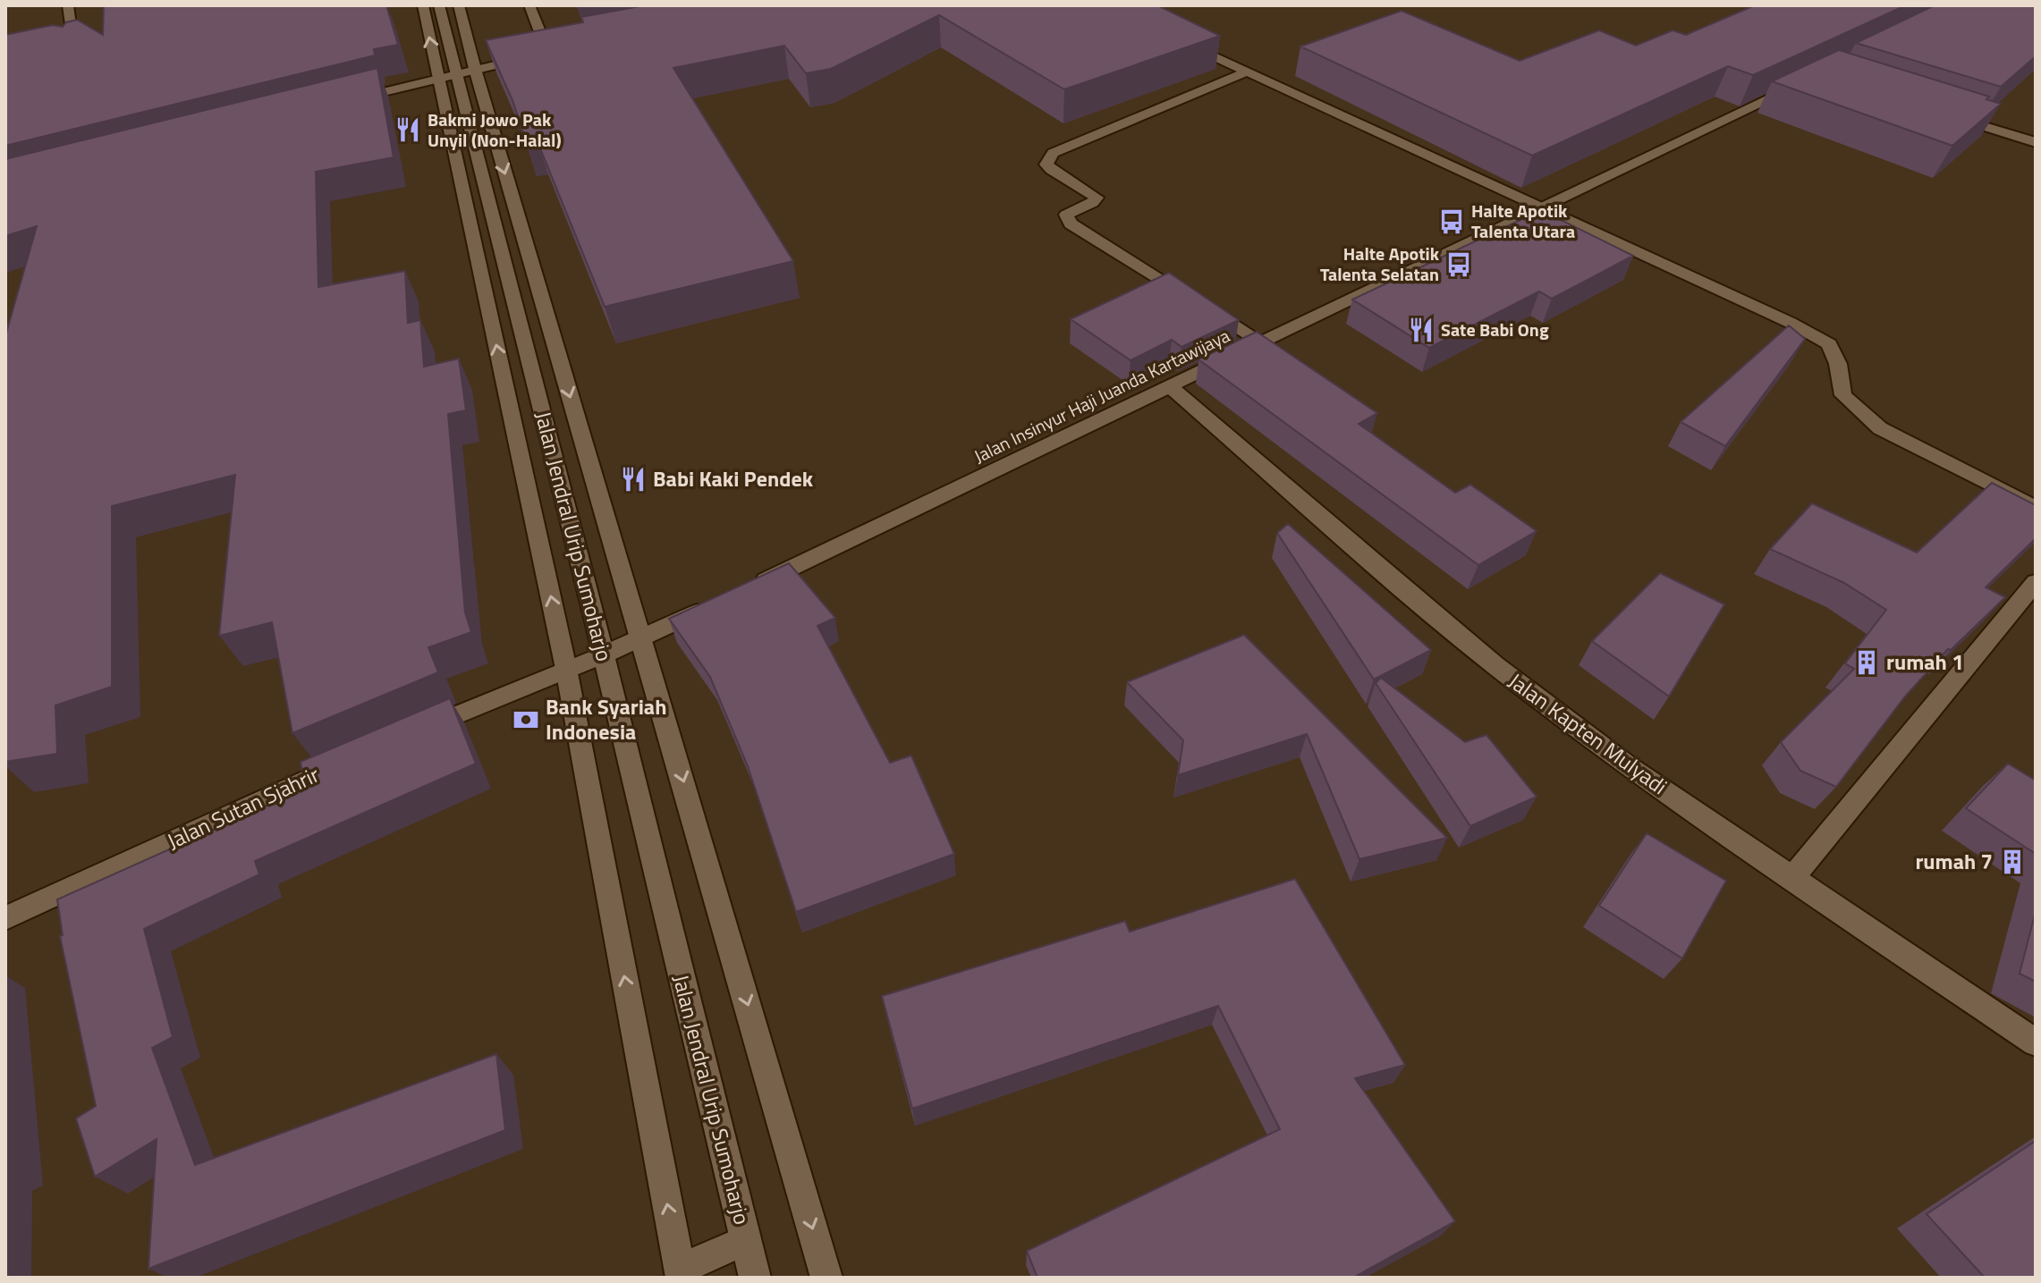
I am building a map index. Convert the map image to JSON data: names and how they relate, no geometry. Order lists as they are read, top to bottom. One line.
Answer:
{"streets":{"main road":["Jalan Insinyur Haji Juanda Kartawijaya","Jalan Jendral Urip Sumoharjo","Jalan Kapten Mulyadi","Jalan Sutan Sjahrir"]},"crossings":[["Jalan Insinyur Haji Juanda Kartawijaya","Jalan Kapten Mulyadi"]],"places":{"restaurant":["Bakmi Jowo Pak Unyil (Non-Halal)","Sate Babi Ong","Babi Kaki Pendek"],"bus stop":["Halte Apotik Talenta Utara","Halte Apotik Talenta Selatan"],"building":["rumah 1","rumah 7"],"bank":["Bank Syariah Indonesia"]}}
